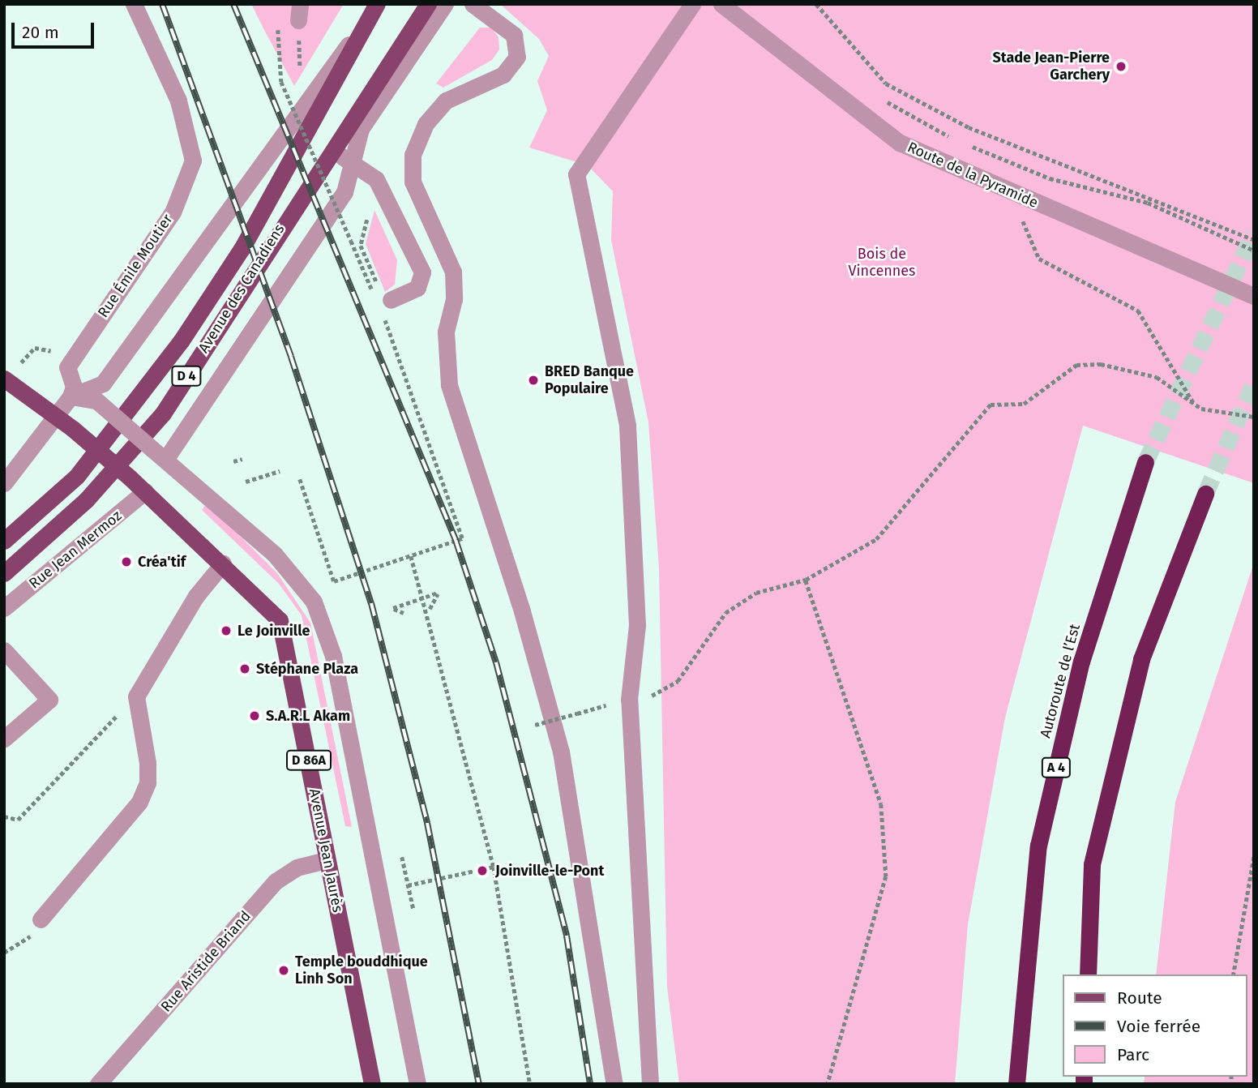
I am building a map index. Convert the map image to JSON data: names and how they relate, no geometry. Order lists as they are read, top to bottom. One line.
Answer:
{"streets":{"highway":["Autoroute de l’Est","A 4"],"main road":["Avenue des Canadiens","D 4","D 86A","Avenue Jean Jaurès"],"street":["Route de la Pyramide","Rue Émile Moutier","Rue Jean Mermoz","Rue Aristide Briand"]},"crossings":[["Rue Jean Mermoz","Avenue Jean Jaurès"],["D 86A","Avenue Jean Jaurès"],["Avenue Jean Jaurès","Rue Aristide Briand"]],"parks":["Bois de Vincennes"],"places":["Stade Jean-Pierre Garchery","BRED Banque Populaire","Créa'tif","Le Joinville","Stéphane Plaza","S.A.R.L Akam","Joinville-le-Pont","Temple bouddhique Linh Son"],"legend":["Route","Voie ferrée","Parc"],"scale_bar":"20 m"}
